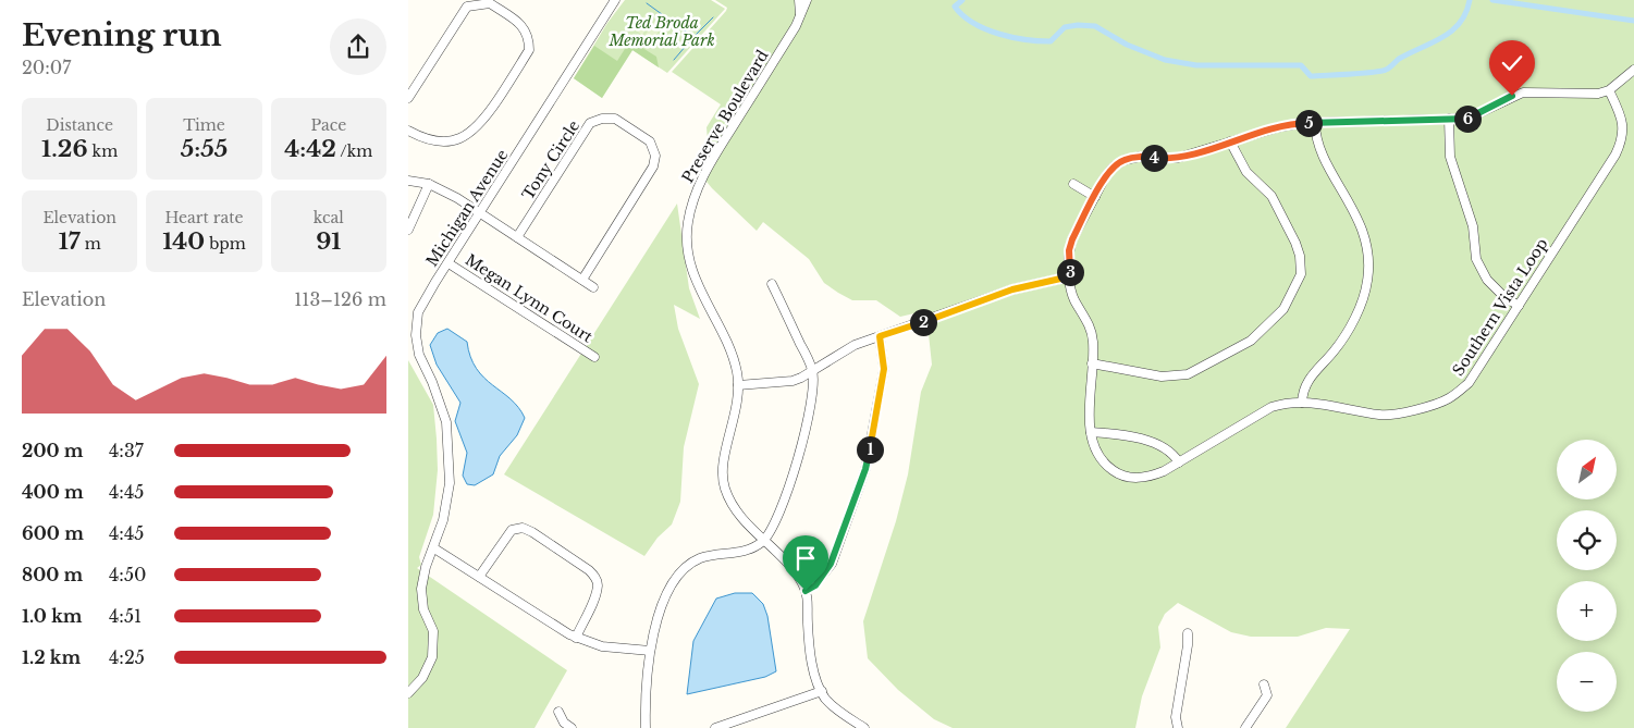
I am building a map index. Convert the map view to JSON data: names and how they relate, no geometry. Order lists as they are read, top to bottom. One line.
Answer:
{"streets":{"street":["Preserve Boulevard","Tony Circle","Michigan Avenue","Megan Lynn Court","Southern Vista Loop"]},"crossings":[["Michigan Avenue","Megan Lynn Court"]],"parks":["Ted Broda Memorial Park"],"north":"top right","page":{"heading":["Evening run","20:07"],"stats":[["Distance","1.26 km"],["Time","5:55"],["Pace","4:42 /km"],["Elevation","17 m"],["Heart rate","140 bpm"],["kcal","91"]],"pins":["6","5","4","3","2","1"],"chart":["Elevation","113–126 m"],"list":[{"name":"200 m","note":"4:37"},{"name":"400 m","note":"4:45"},{"name":"600 m","note":"4:45"},{"name":"800 m","note":"4:50"},{"name":"1.0 km","note":"4:51"},{"name":"1.2 km","note":"4:25"}],"map_buttons":["+","−"]}}
